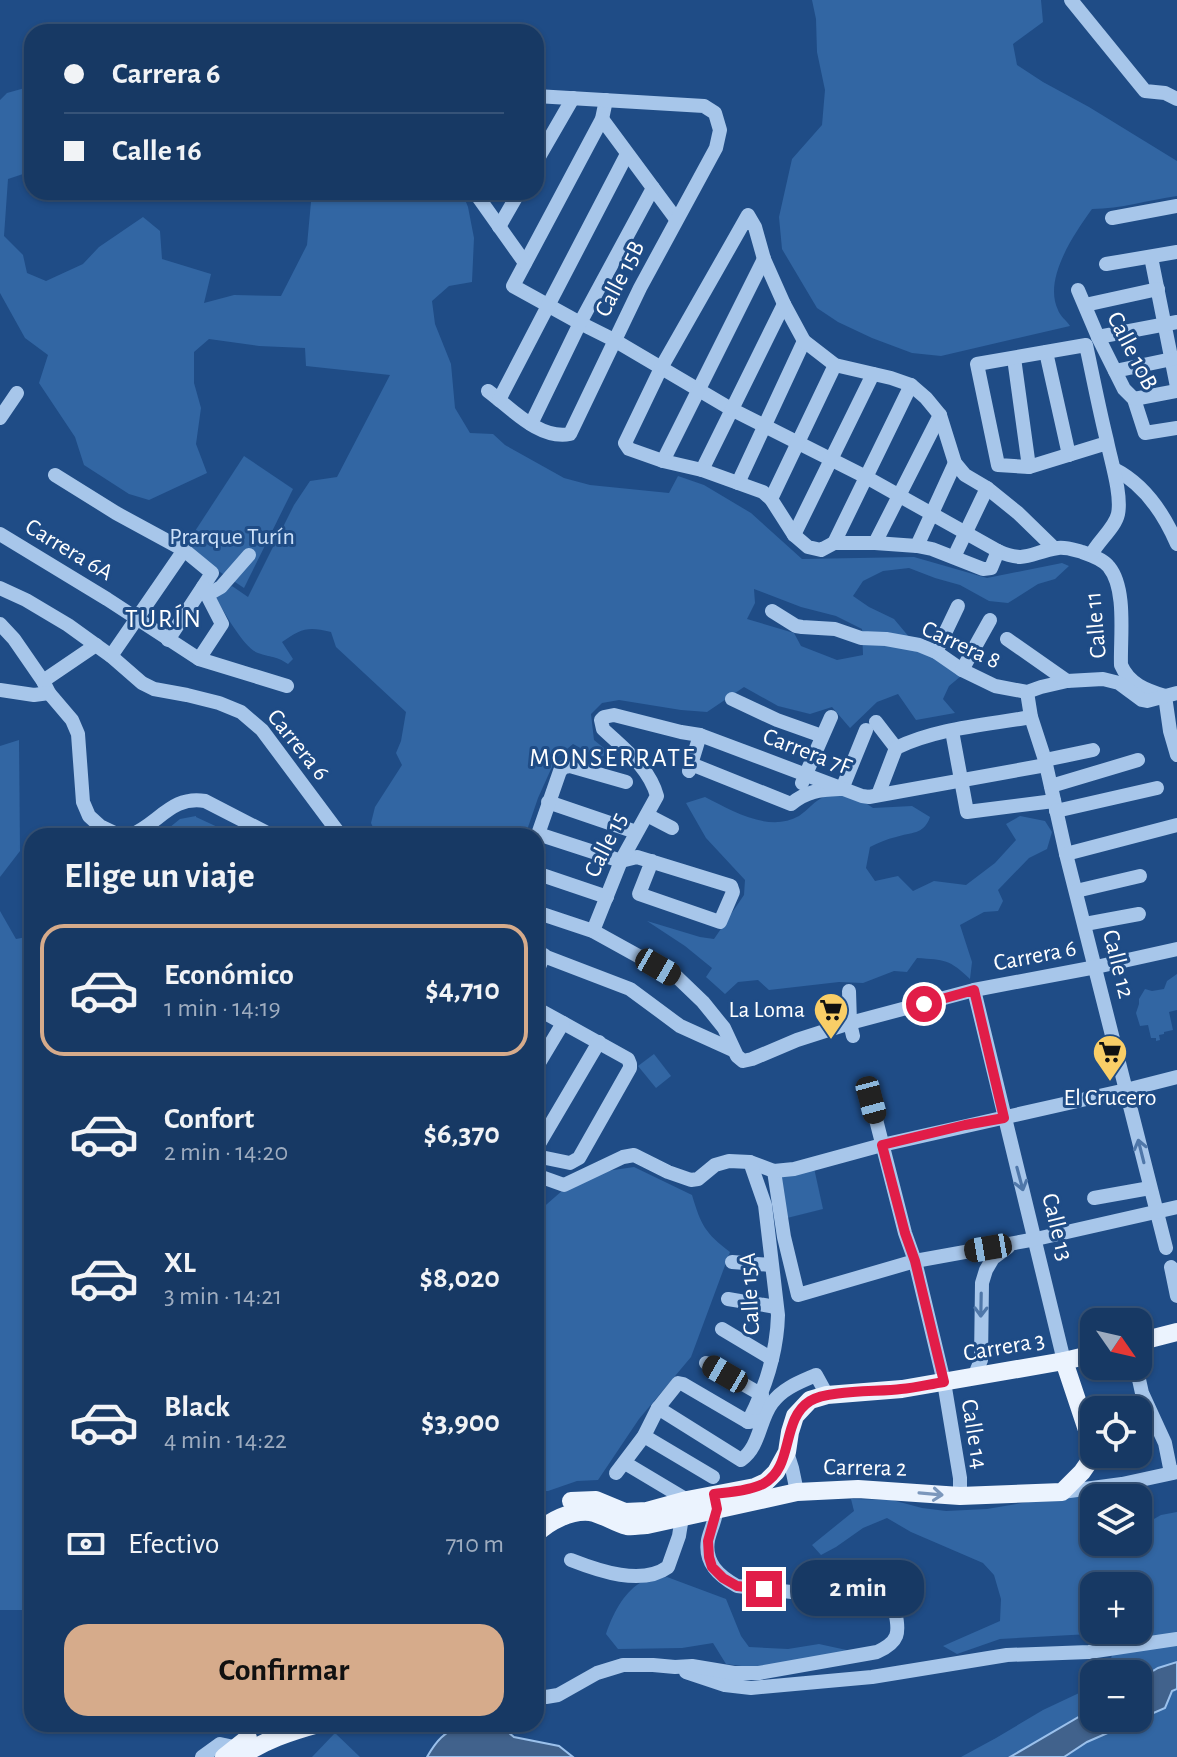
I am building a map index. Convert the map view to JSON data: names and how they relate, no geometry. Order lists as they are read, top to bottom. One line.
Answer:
{"streets":{"main road":["Calle 13","Carrera 3","Carrera 2"],"street":["Calle 15B","Calle 10B","Carrera 6A","Calle 11","Carrera 8","Carrera 6","Carrera 7F","Calle 15","Calle 12","Calle 15A","Calle 14"]},"crossings":[["Calle 11","Carrera 8"],["Carrera 8","Calle 12"],["Carrera 6","Calle 12"],["Carrera 6","Calle 13"],["Carrera 7F","Calle 15"],["Carrera 7F","Calle 12"],["Calle 13","Carrera 3"],["Carrera 3","Calle 14"],["Calle 14","Carrera 2"]],"districts":["TURÍN","MONSERRATE"],"parks":["Prarque Turín"],"places":{"supermarket":["La Loma","El Crucero"]},"north":"bottom right","page":{"banner":["Carrera 6","Calle 16"],"heading":"Elige un viaje","list":[{"name":"Económico","note":"1 min · 14:19","value":"$4,710"},{"name":"Confort","note":"2 min · 14:20","value":"$6,370"},{"name":"XL","note":"3 min · 14:21","value":"$8,020"},{"name":"Black","note":"4 min · 14:22","value":"$3,900"}],"map_buttons":["+","−"],"pay":["Efectivo","710 m"],"bubble":"2 min","buttons":"Confirmar"}}
